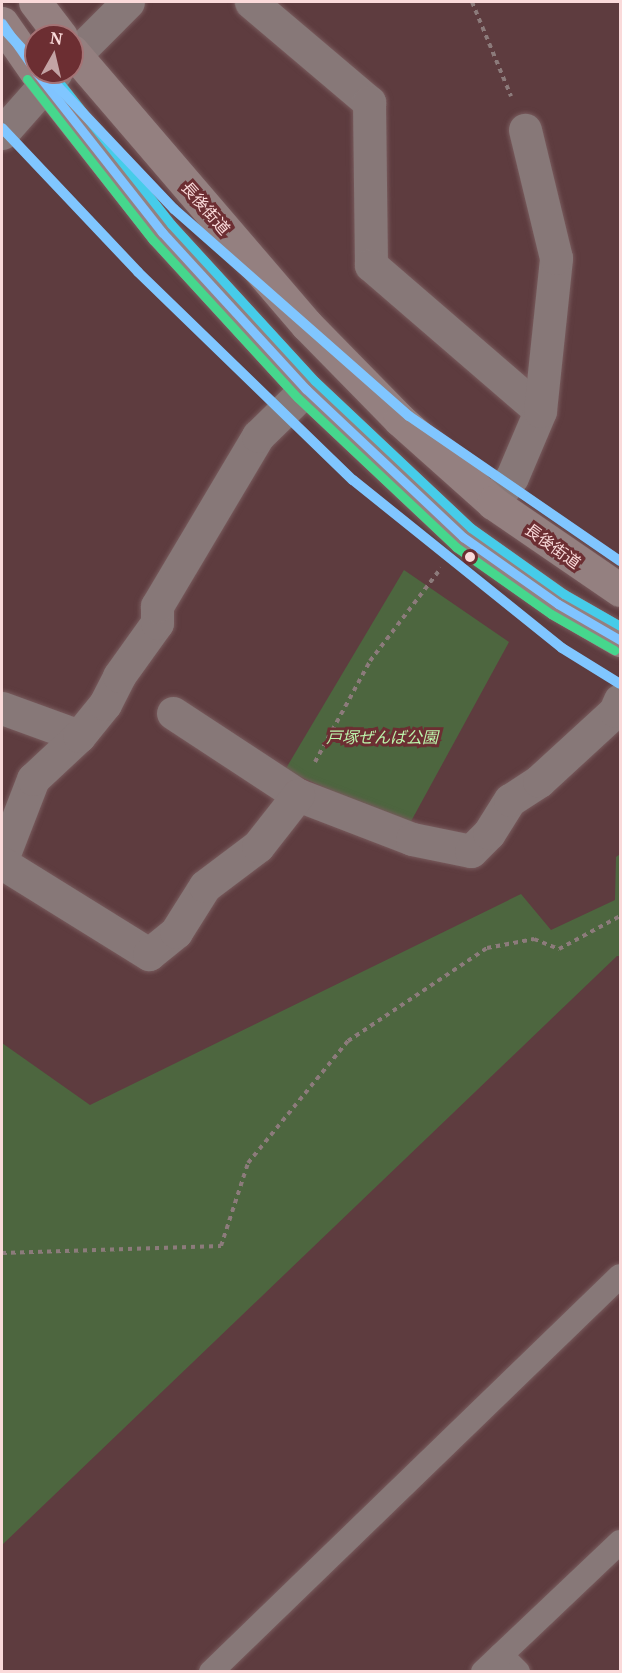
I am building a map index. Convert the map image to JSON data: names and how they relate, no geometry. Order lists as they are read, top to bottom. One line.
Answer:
{"streets":{"main road":["長後街道"]},"parks":["戸塚ぜんば公園"],"north":"top"}
